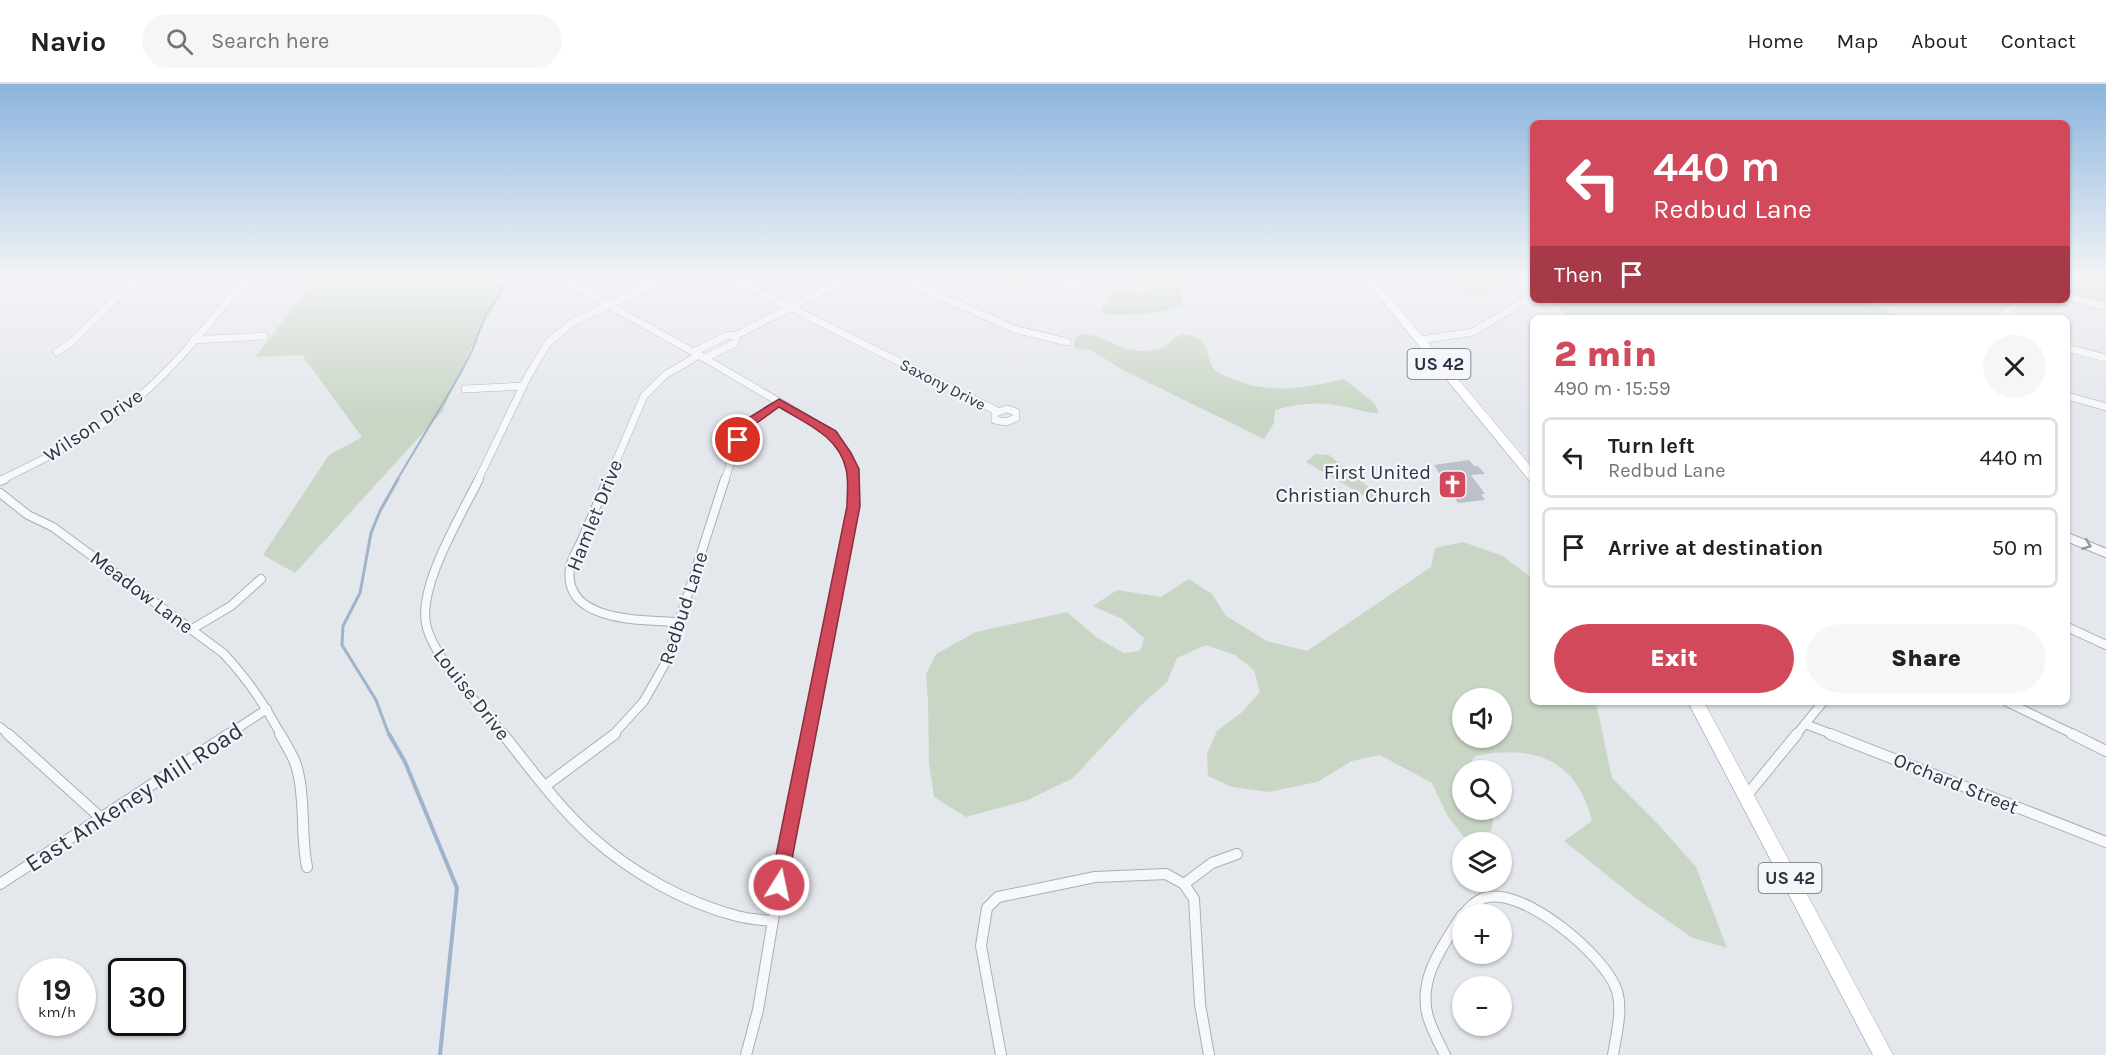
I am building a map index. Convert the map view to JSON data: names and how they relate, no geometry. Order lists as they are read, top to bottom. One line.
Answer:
{"streets":{"main road":["US 42"],"street":["Saxony Drive","Wilson Drive","Hamlet Drive","Meadow Lane","Redbud Lane","Louise Drive","Orchard Street","East Ankeney Mill Road"]},"crossings":[["Hamlet Drive","Redbud Lane"],["Meadow Lane","East Ankeney Mill Road"],["Redbud Lane","Louise Drive"]],"places":{"church":["First United Christian Church"]},"page":{"header":"Navio","search":"Search here","nav":["Home","Map","About","Contact"],"turn":["440 m","Redbud Lane"],"then":"Then","heading":["2 min","490 m · 15:59"],"list":[{"name":"Turn left","note":"Redbud Lane","value":"440 m"},{"name":"Arrive at destination","value":"50 m"}],"buttons":["Exit","Share"],"map_buttons":["+","−"],"speed":"19 km/h","limit":"30"}}
